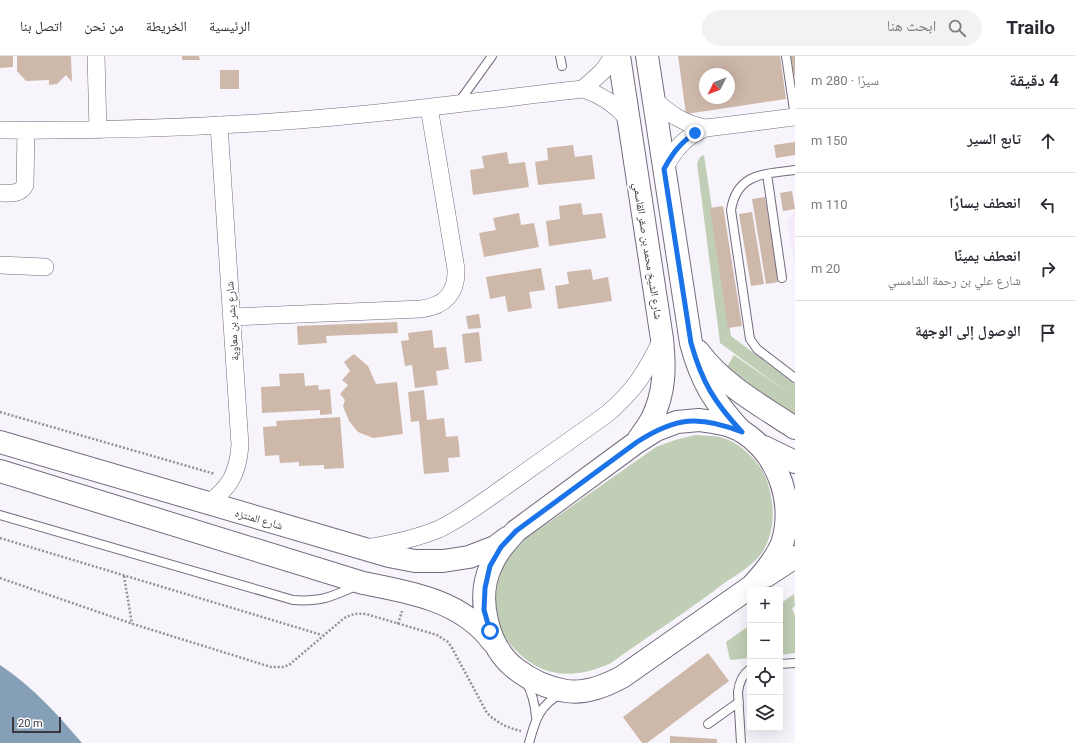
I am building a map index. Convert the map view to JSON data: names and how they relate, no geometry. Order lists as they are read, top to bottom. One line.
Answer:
{"streets":{"main road":["شارع الشيخ محمد بن صقر القاسمي","شارع المنتزه"],"street":["شارع بشر بن معاوية"]},"crossings":[["شارع بشر بن معاوية","شارع المنتزه"]],"scale_bar":"20 m","north":"bottom left","page":{"header":"Trailo","search":"ابحث هنا","nav":["الرئيسية","الخريطة","من نحن","اتصل بنا"],"heading":["4 دقيقة","سيرًا · 280 m"],"list":[["تابع السير","150 m"],["انعطف يسارًا","110 m"],["انعطف يمينًا","شارع علي بن رحمة الشامسي","20 m"],"الوصول إلى الوجهة"],"map_buttons":["+","−"],"scale":"20 m"}}
